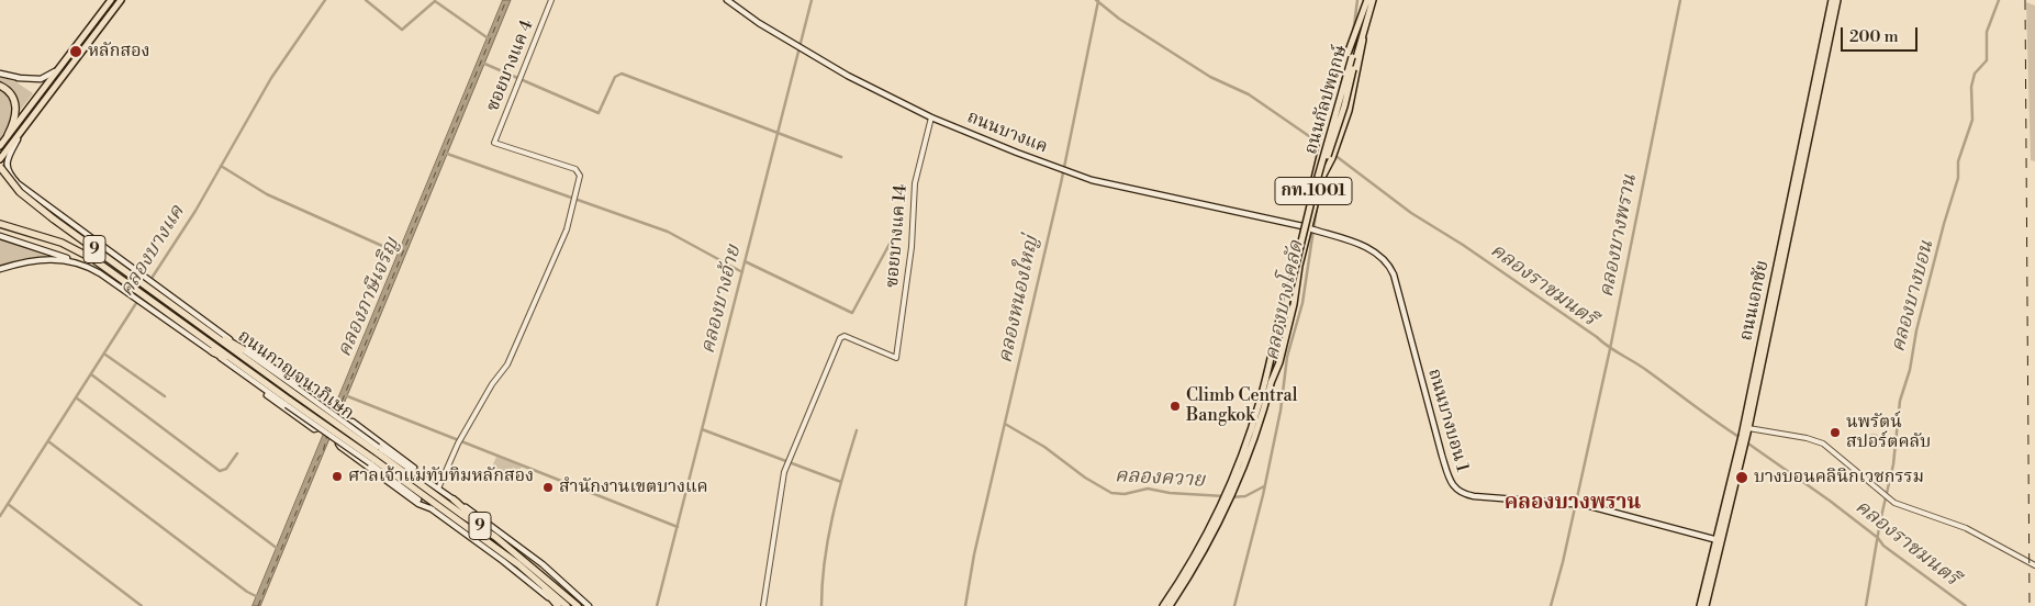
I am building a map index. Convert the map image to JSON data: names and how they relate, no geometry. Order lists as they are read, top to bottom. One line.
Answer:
{"streets":{"highway":["9","ถนนกาญจนาภิเษก"],"main road":["ถนนกัลปพฤกษ์","ถนนบางแค","กท.1001","ถนนเอกชัย","ถนนบางบอน 1"],"street":["ซอยบางแค 4","ซอยบางแค 14"]},"crossings":[["ถนนกัลปพฤกษ์","ถนนบางแค"],["ถนนกัลปพฤกษ์","ถนนบางบอน 1"],["ถนนบางแค","ซอยบางแค 14"],["ถนนบางแค","ถนนบางบอน 1"],["ถนนเอกชัย","ถนนบางบอน 1"]],"districts":["คลองบางพราน"],"water":["คลองบางพราน","คลองบางแค","คลองราชมนตรี","คลองบางบอน","คลองภาษีเจริญ","คลองบางอ้าย","คลองหนองใหญ่","คลองบางโคลัด","คลองควาย"],"places":["หลักสอง","Climb Central Bangkok","นพรัตน์ สปอร์ตคลับ","ศาลเจ้าแม่ทับทิมหลักสอง","บางบอนคลินิกเวชกรรม","สำนักงานเขตบางแค"],"scale_bar":"200 m"}
